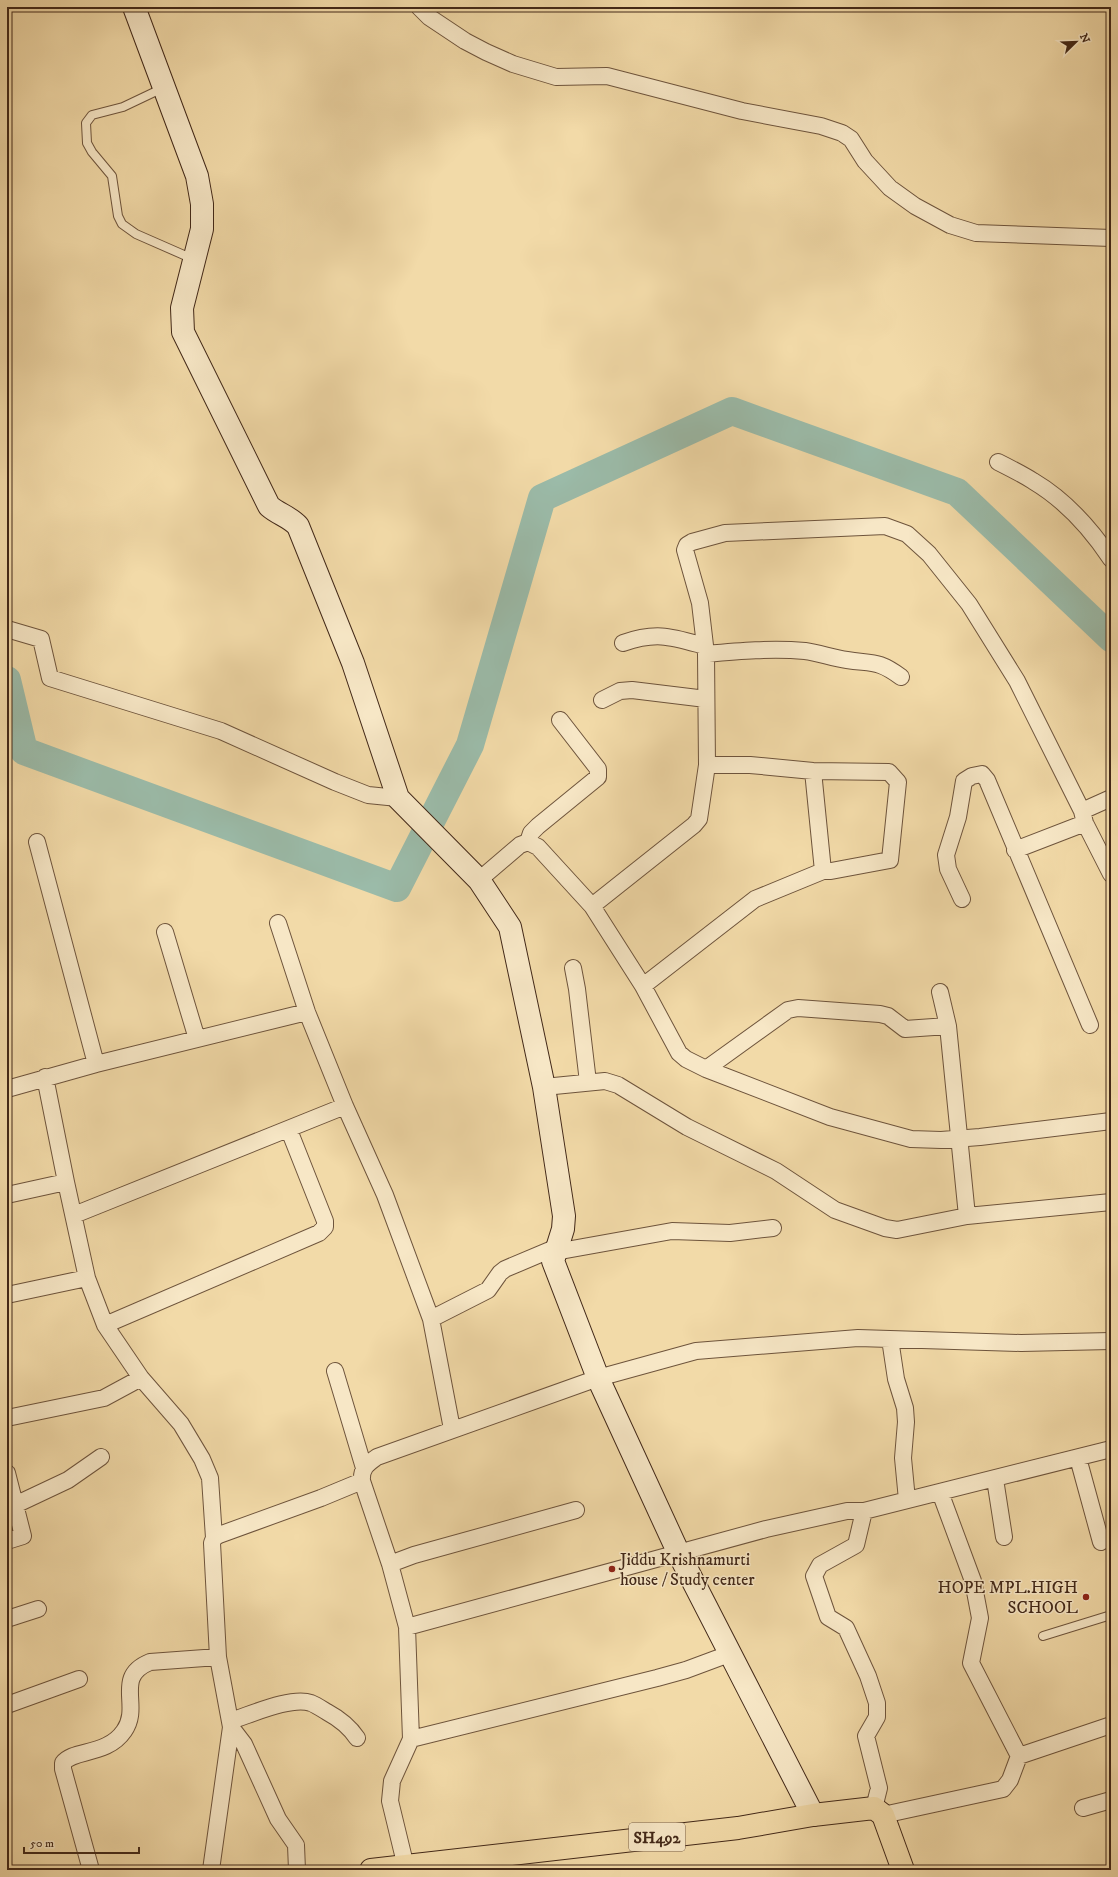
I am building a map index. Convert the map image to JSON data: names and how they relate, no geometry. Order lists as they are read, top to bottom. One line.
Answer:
{"streets":{"main road":["SH492"]},"places":["Jiddu Krishnamurti house / Study center","HOPE MPL.HIGH SCHOOL"],"scale_bar":"50 m","north":"top right"}
